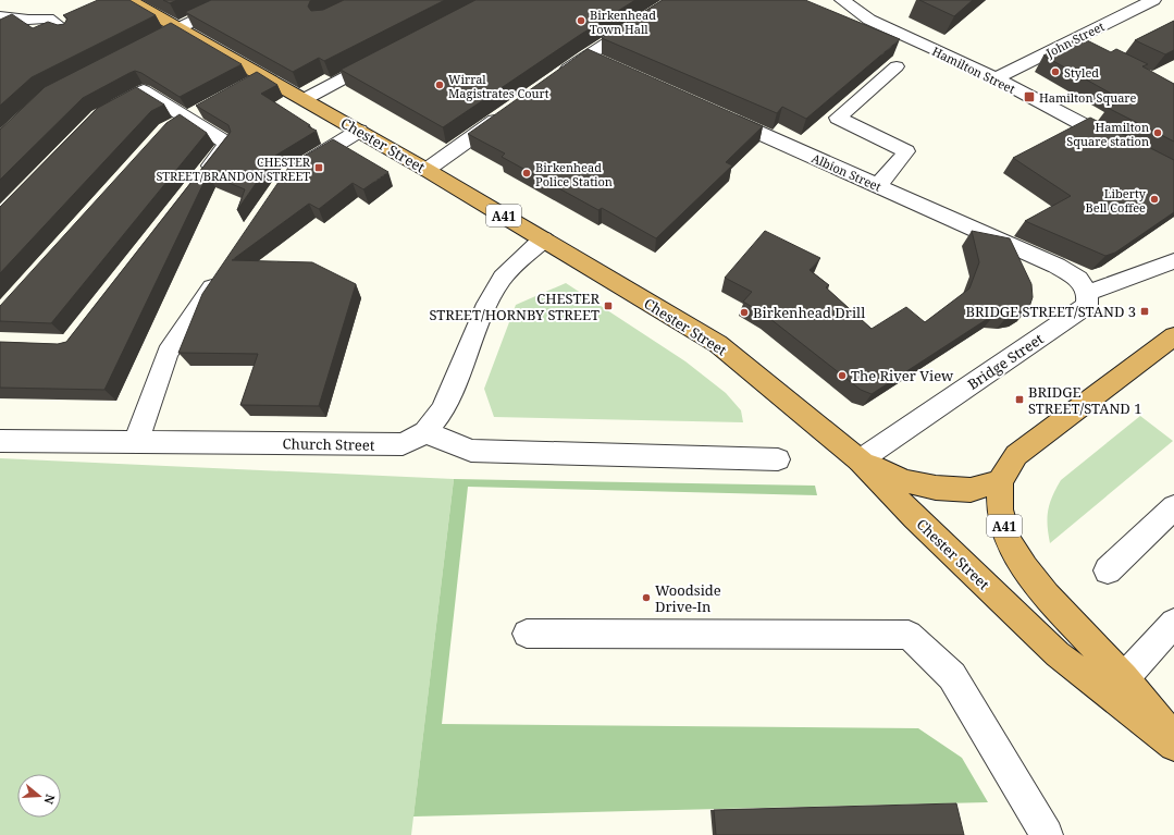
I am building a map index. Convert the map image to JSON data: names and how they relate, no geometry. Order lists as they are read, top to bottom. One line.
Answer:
{"streets":{"highway":["Chester Street","A41"],"street":["John Street","Hamilton Street","Albion Street","Bridge Street","Church Street"]},"crossings":[["John Street","Hamilton Street"],["Chester Street","Bridge Street"],["Chester Street","Church Street"],["Albion Street","Bridge Street"]],"places":{"other":["Birkenhead Town Hall","Styled","Wirral Magistrates Court","Hamilton Square station","Birkenhead Police Station","Liberty Bell Coffee","Birkenhead Drill","The River View","Woodside Drive-In"],"transit":["Hamilton Square","CHESTER STREET/BRANDON STREET","CHESTER STREET/HORNBY STREET","BRIDGE STREET/STAND 3","BRIDGE STREET/STAND 1"]},"north":"right"}
